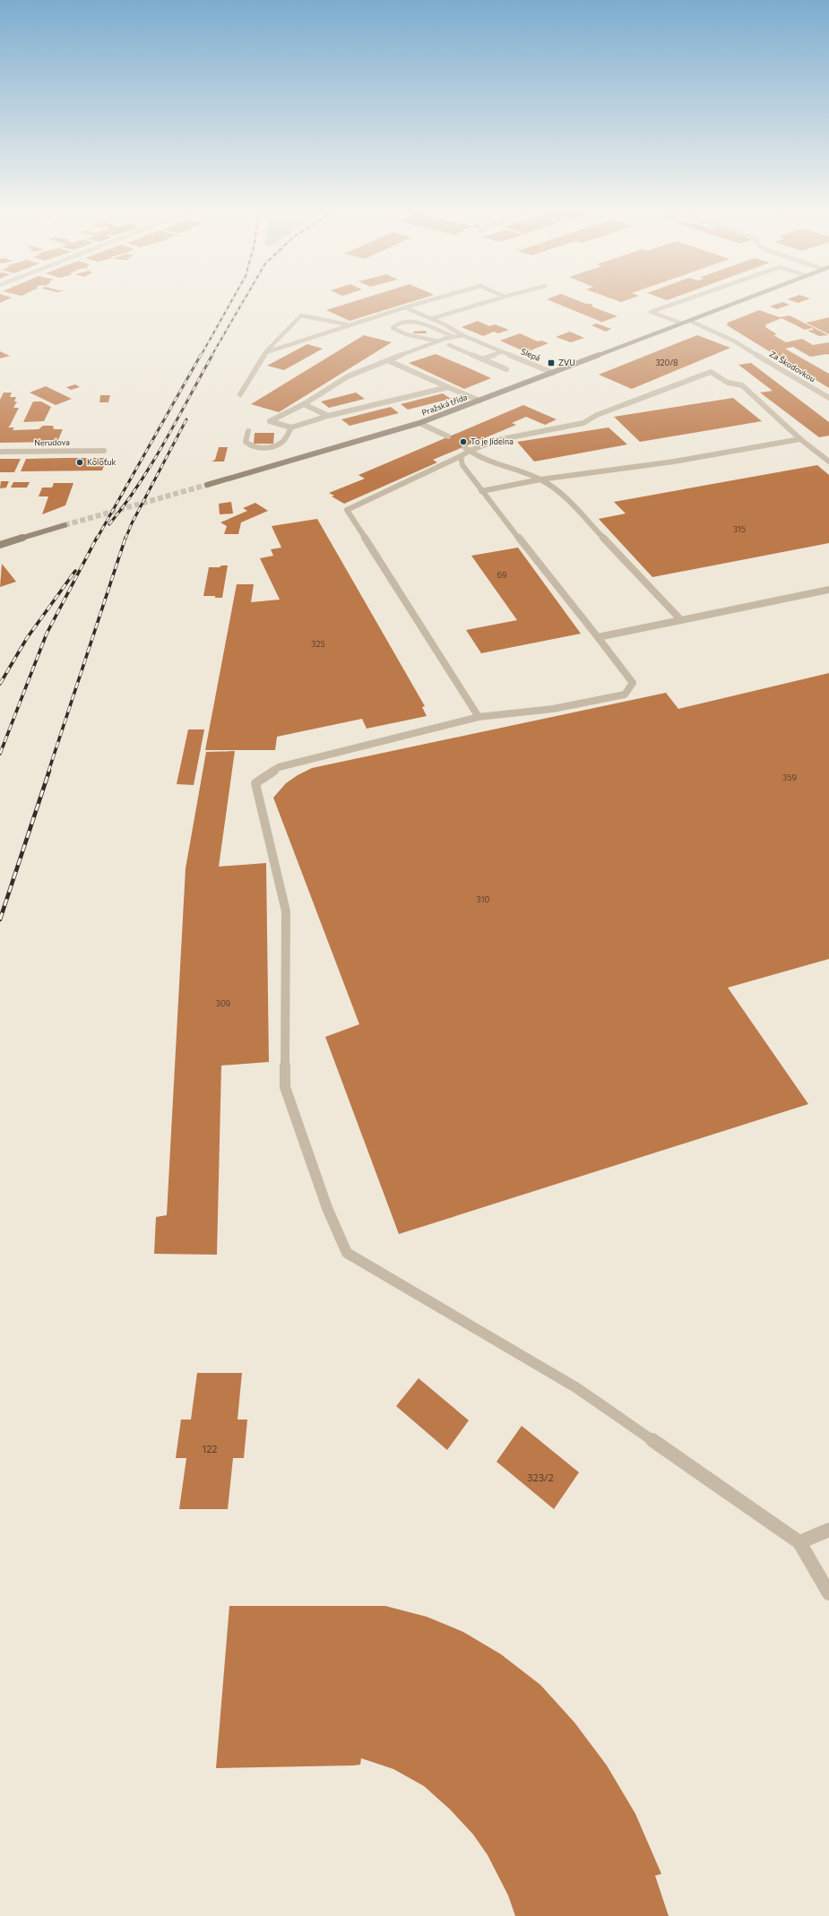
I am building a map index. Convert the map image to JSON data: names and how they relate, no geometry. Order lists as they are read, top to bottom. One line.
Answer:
{"streets":{"street":["Slepá","Za Škodovkou","Pražská třída","Nerudova"]},"crossings":[["Slepá","Pražská třída"],["Za Škodovkou","Pražská třída"]],"places":{"transit":["ZVU"],"other":["To je Jídelna","Koloťuk"]},"house_numbers":["320/8","315","69","325","359","310","309","122","323/2"]}
